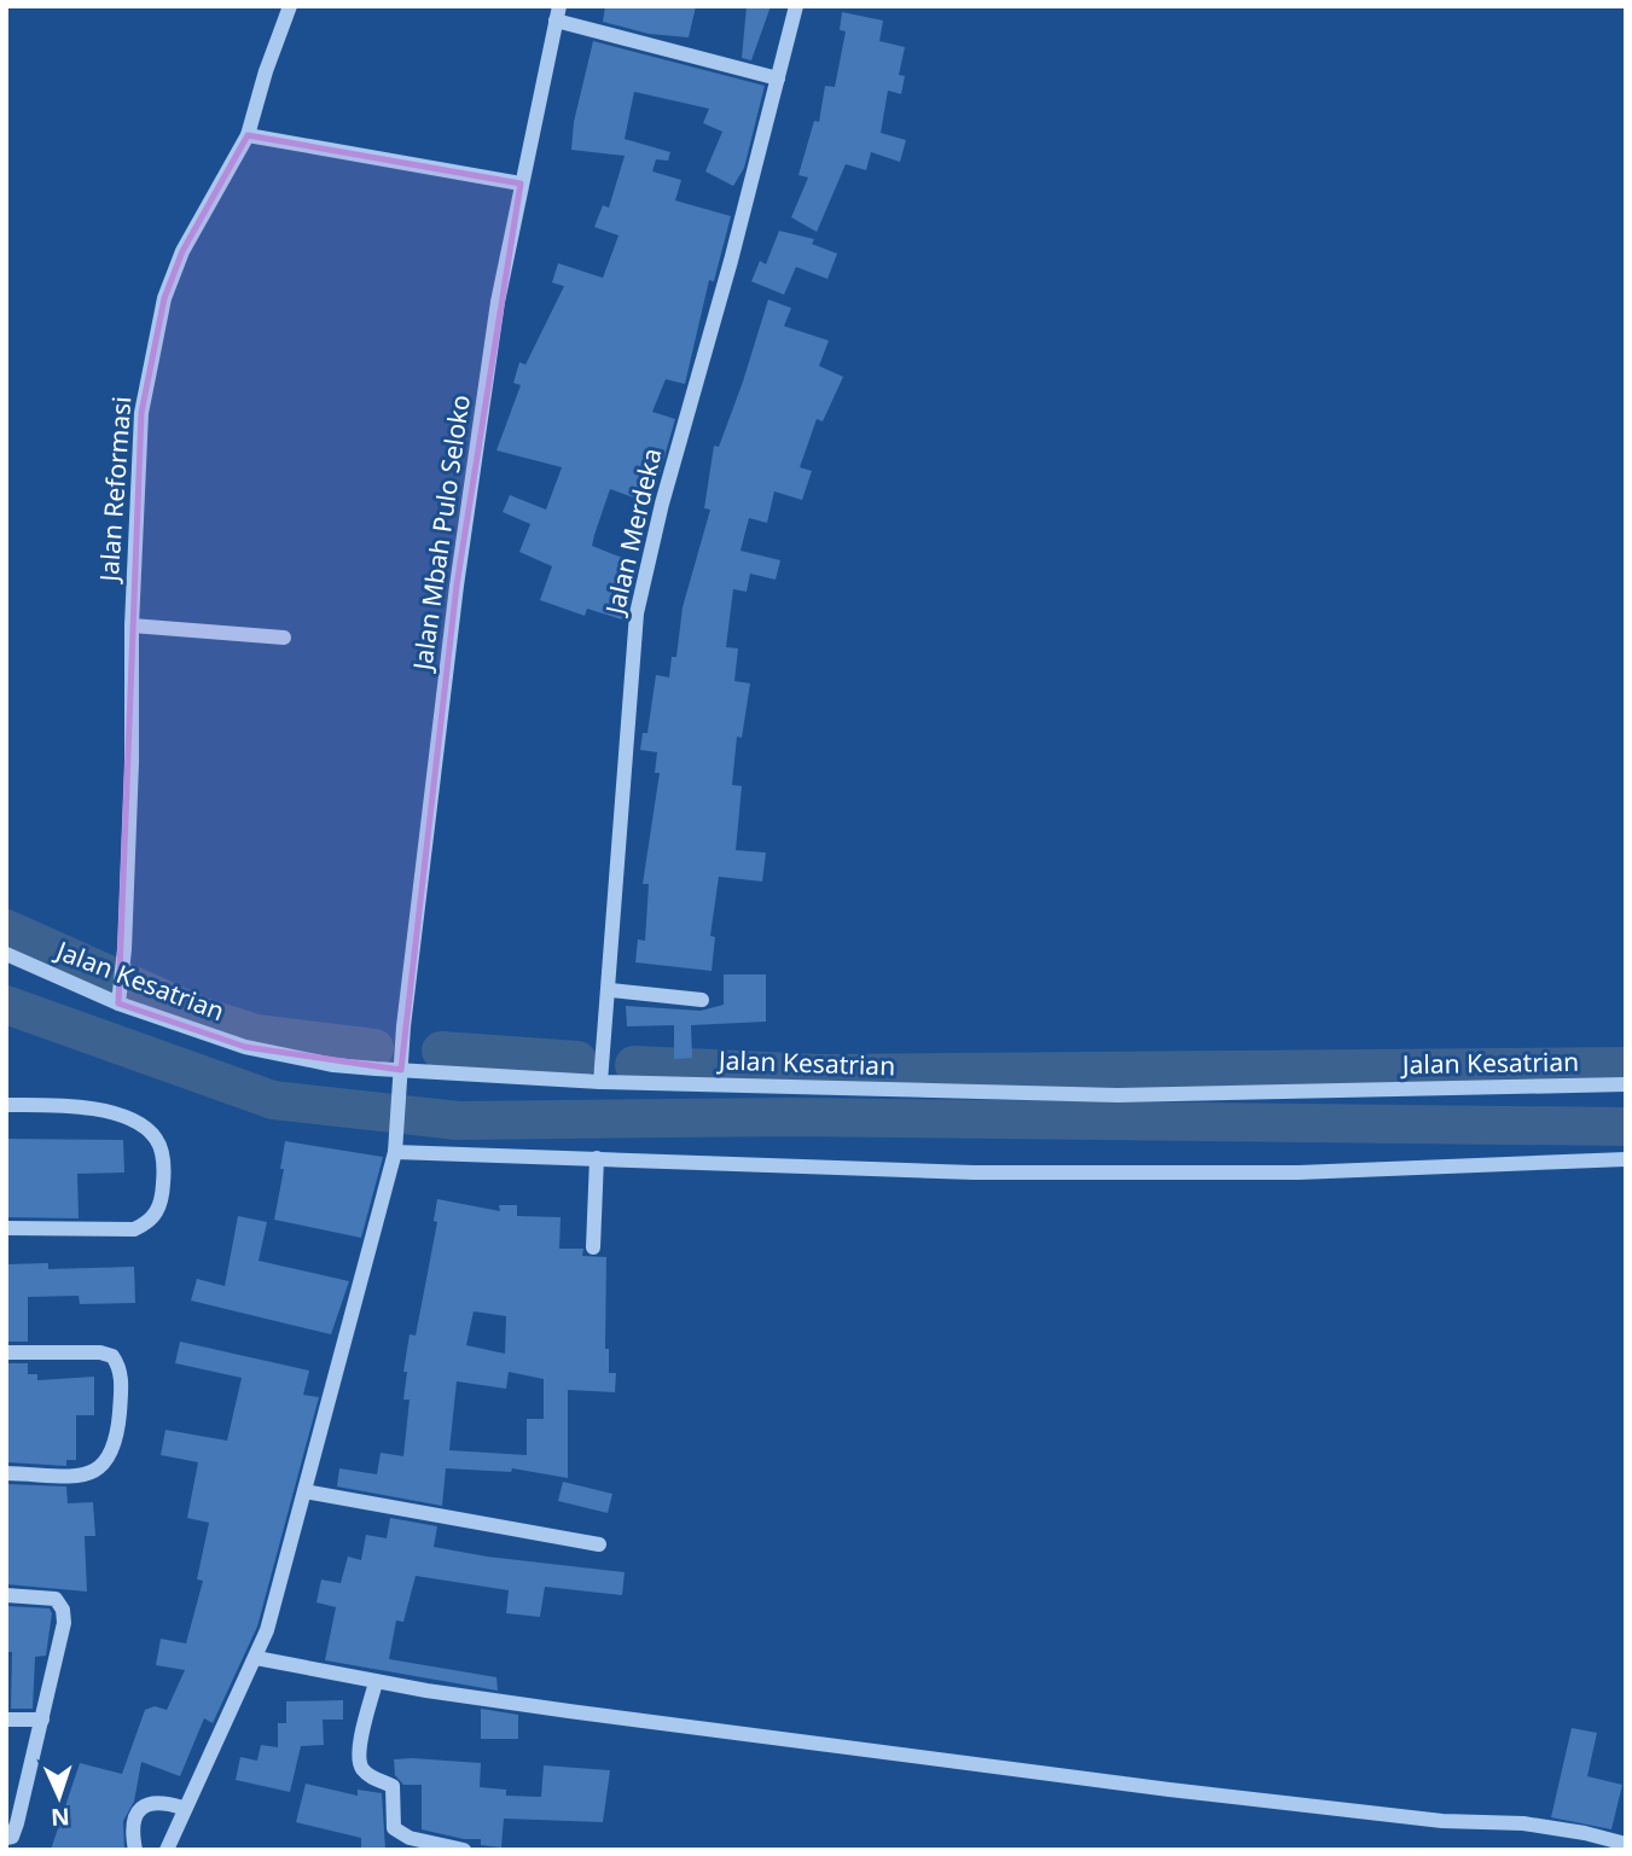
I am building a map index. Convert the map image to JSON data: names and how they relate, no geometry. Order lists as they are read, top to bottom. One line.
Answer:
{"streets":{"street":["Jalan Reformasi","Jalan Merdeka","Jalan Mbah Pulo Seloko","Jalan Kesatrian"]},"crossings":[["Jalan Reformasi","Jalan Kesatrian"],["Jalan Merdeka","Jalan Kesatrian"],["Jalan Mbah Pulo Seloko","Jalan Kesatrian"]],"north":"bottom"}
